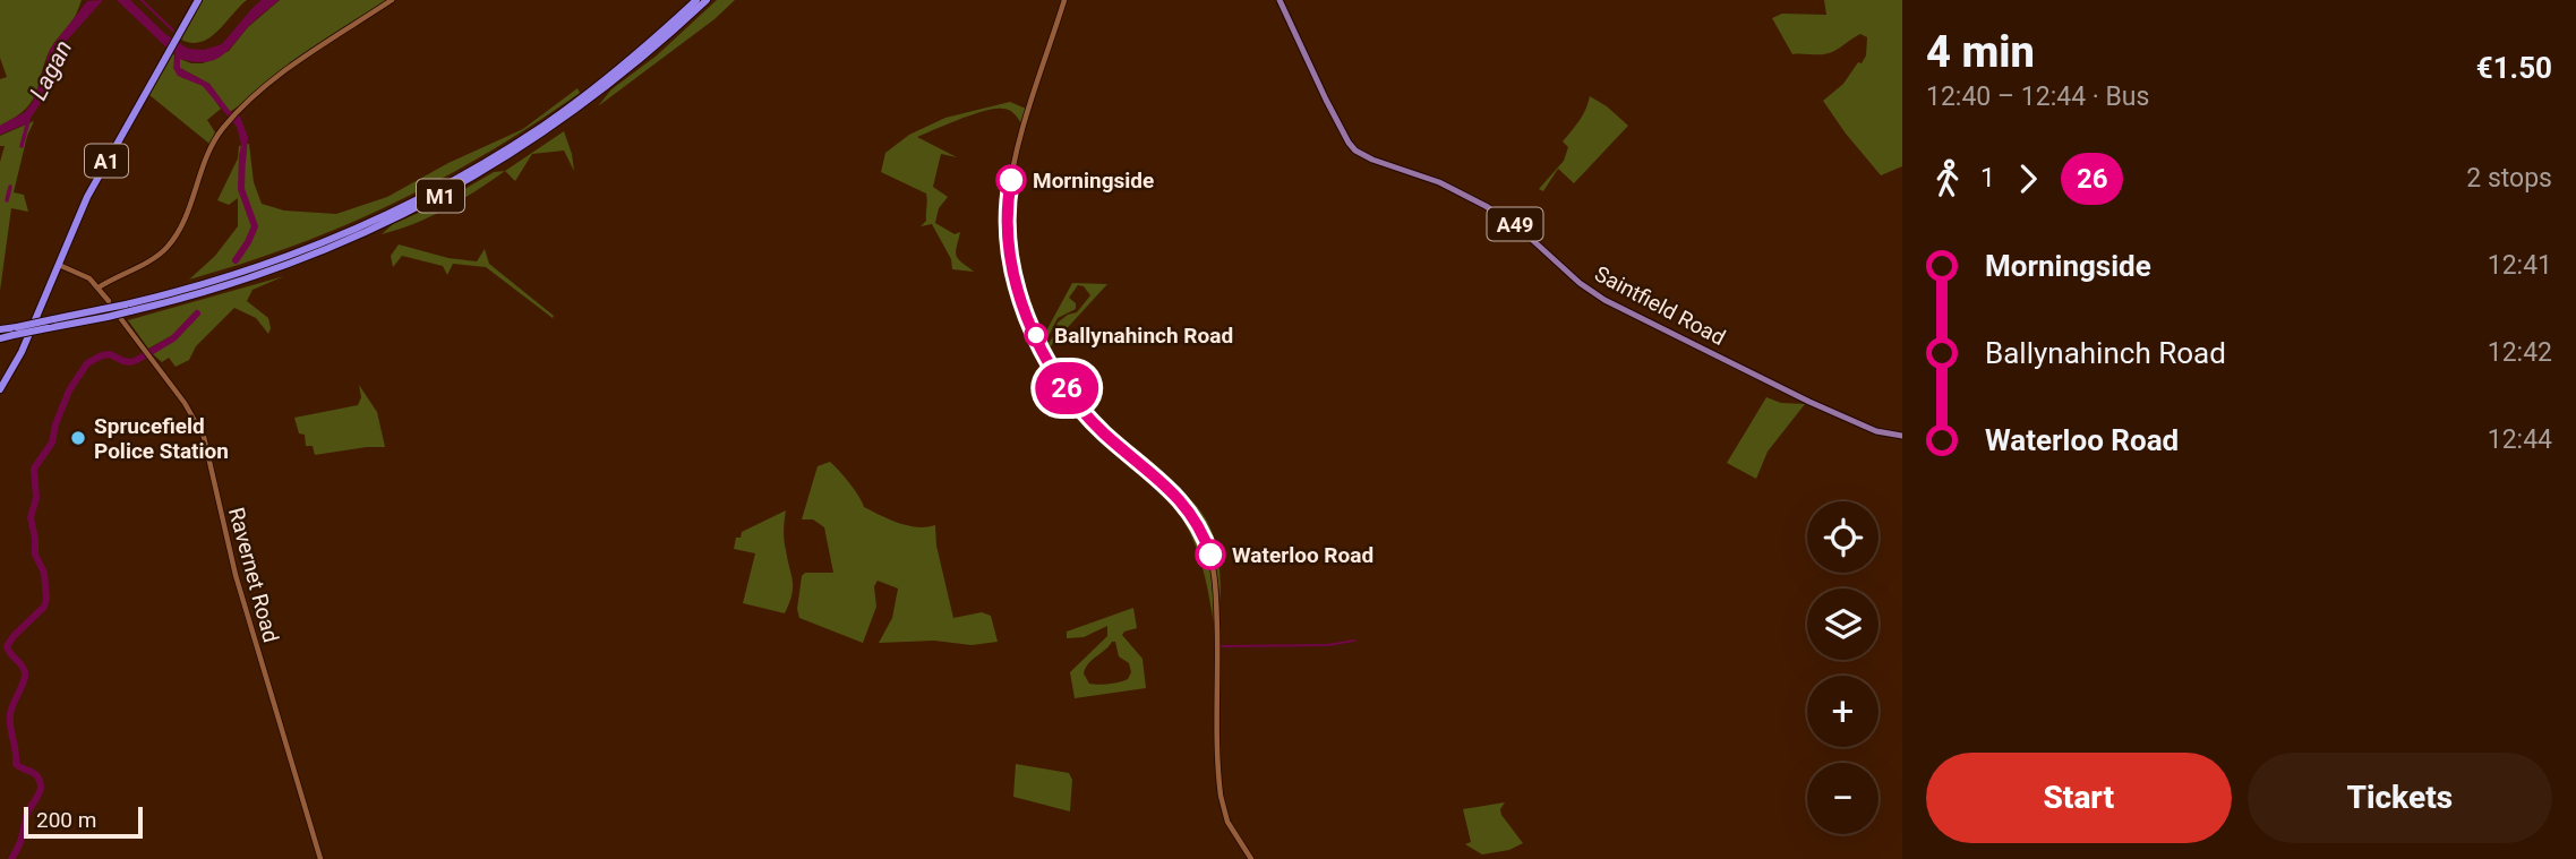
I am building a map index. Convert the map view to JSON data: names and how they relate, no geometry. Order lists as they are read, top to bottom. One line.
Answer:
{"streets":{"highway":["A1","M1"],"main road":["A49","Saintfield Road"],"street":["Ravernet Road"]},"water":["Lagan"],"places":["Morningside","Ballynahinch Road","Sprucefield Police Station","Waterloo Road"],"lines":["bus line 26"],"scale_bar":"200 m","page":{"on_map":"26","heading":["4 min","12:40 – 12:44 · Bus","€1.50"],"legs":["1","26","2 stops"],"list":[{"name":"Morningside","value":"12:41"},{"name":"Ballynahinch Road","value":"12:42"},{"name":"Waterloo Road","value":"12:44"}],"map_buttons":["+","−"],"buttons":["Start","Tickets"],"scale":"200 m"}}
